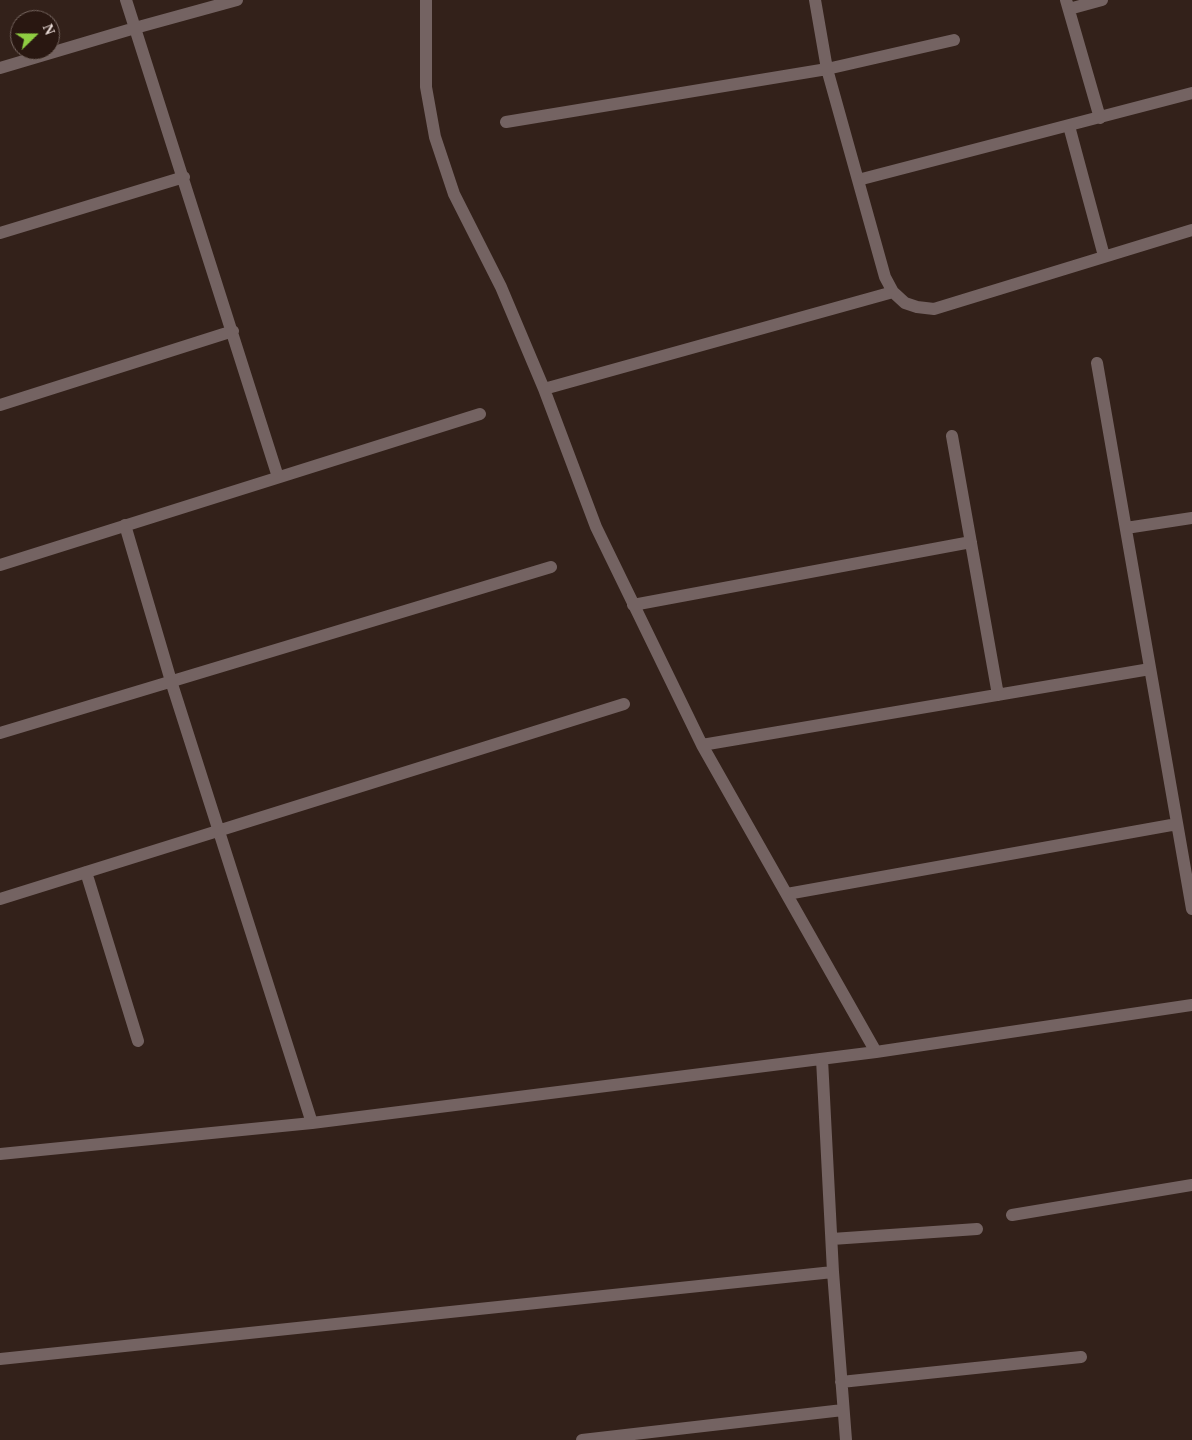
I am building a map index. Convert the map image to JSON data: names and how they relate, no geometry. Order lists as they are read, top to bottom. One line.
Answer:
{"north":"right"}
